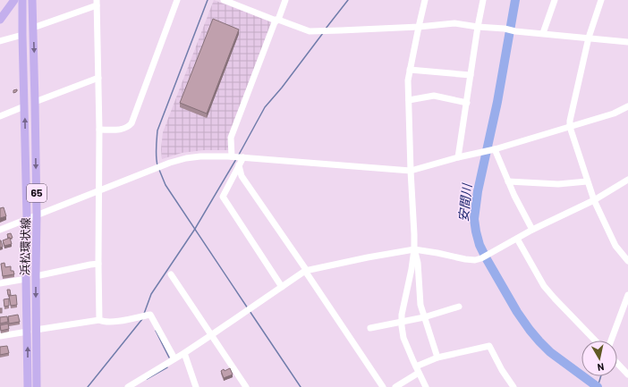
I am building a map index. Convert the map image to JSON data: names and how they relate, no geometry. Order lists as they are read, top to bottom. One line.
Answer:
{"streets":{"main road":["65","浜松環状線"]},"water":["安間川"],"north":"bottom"}
